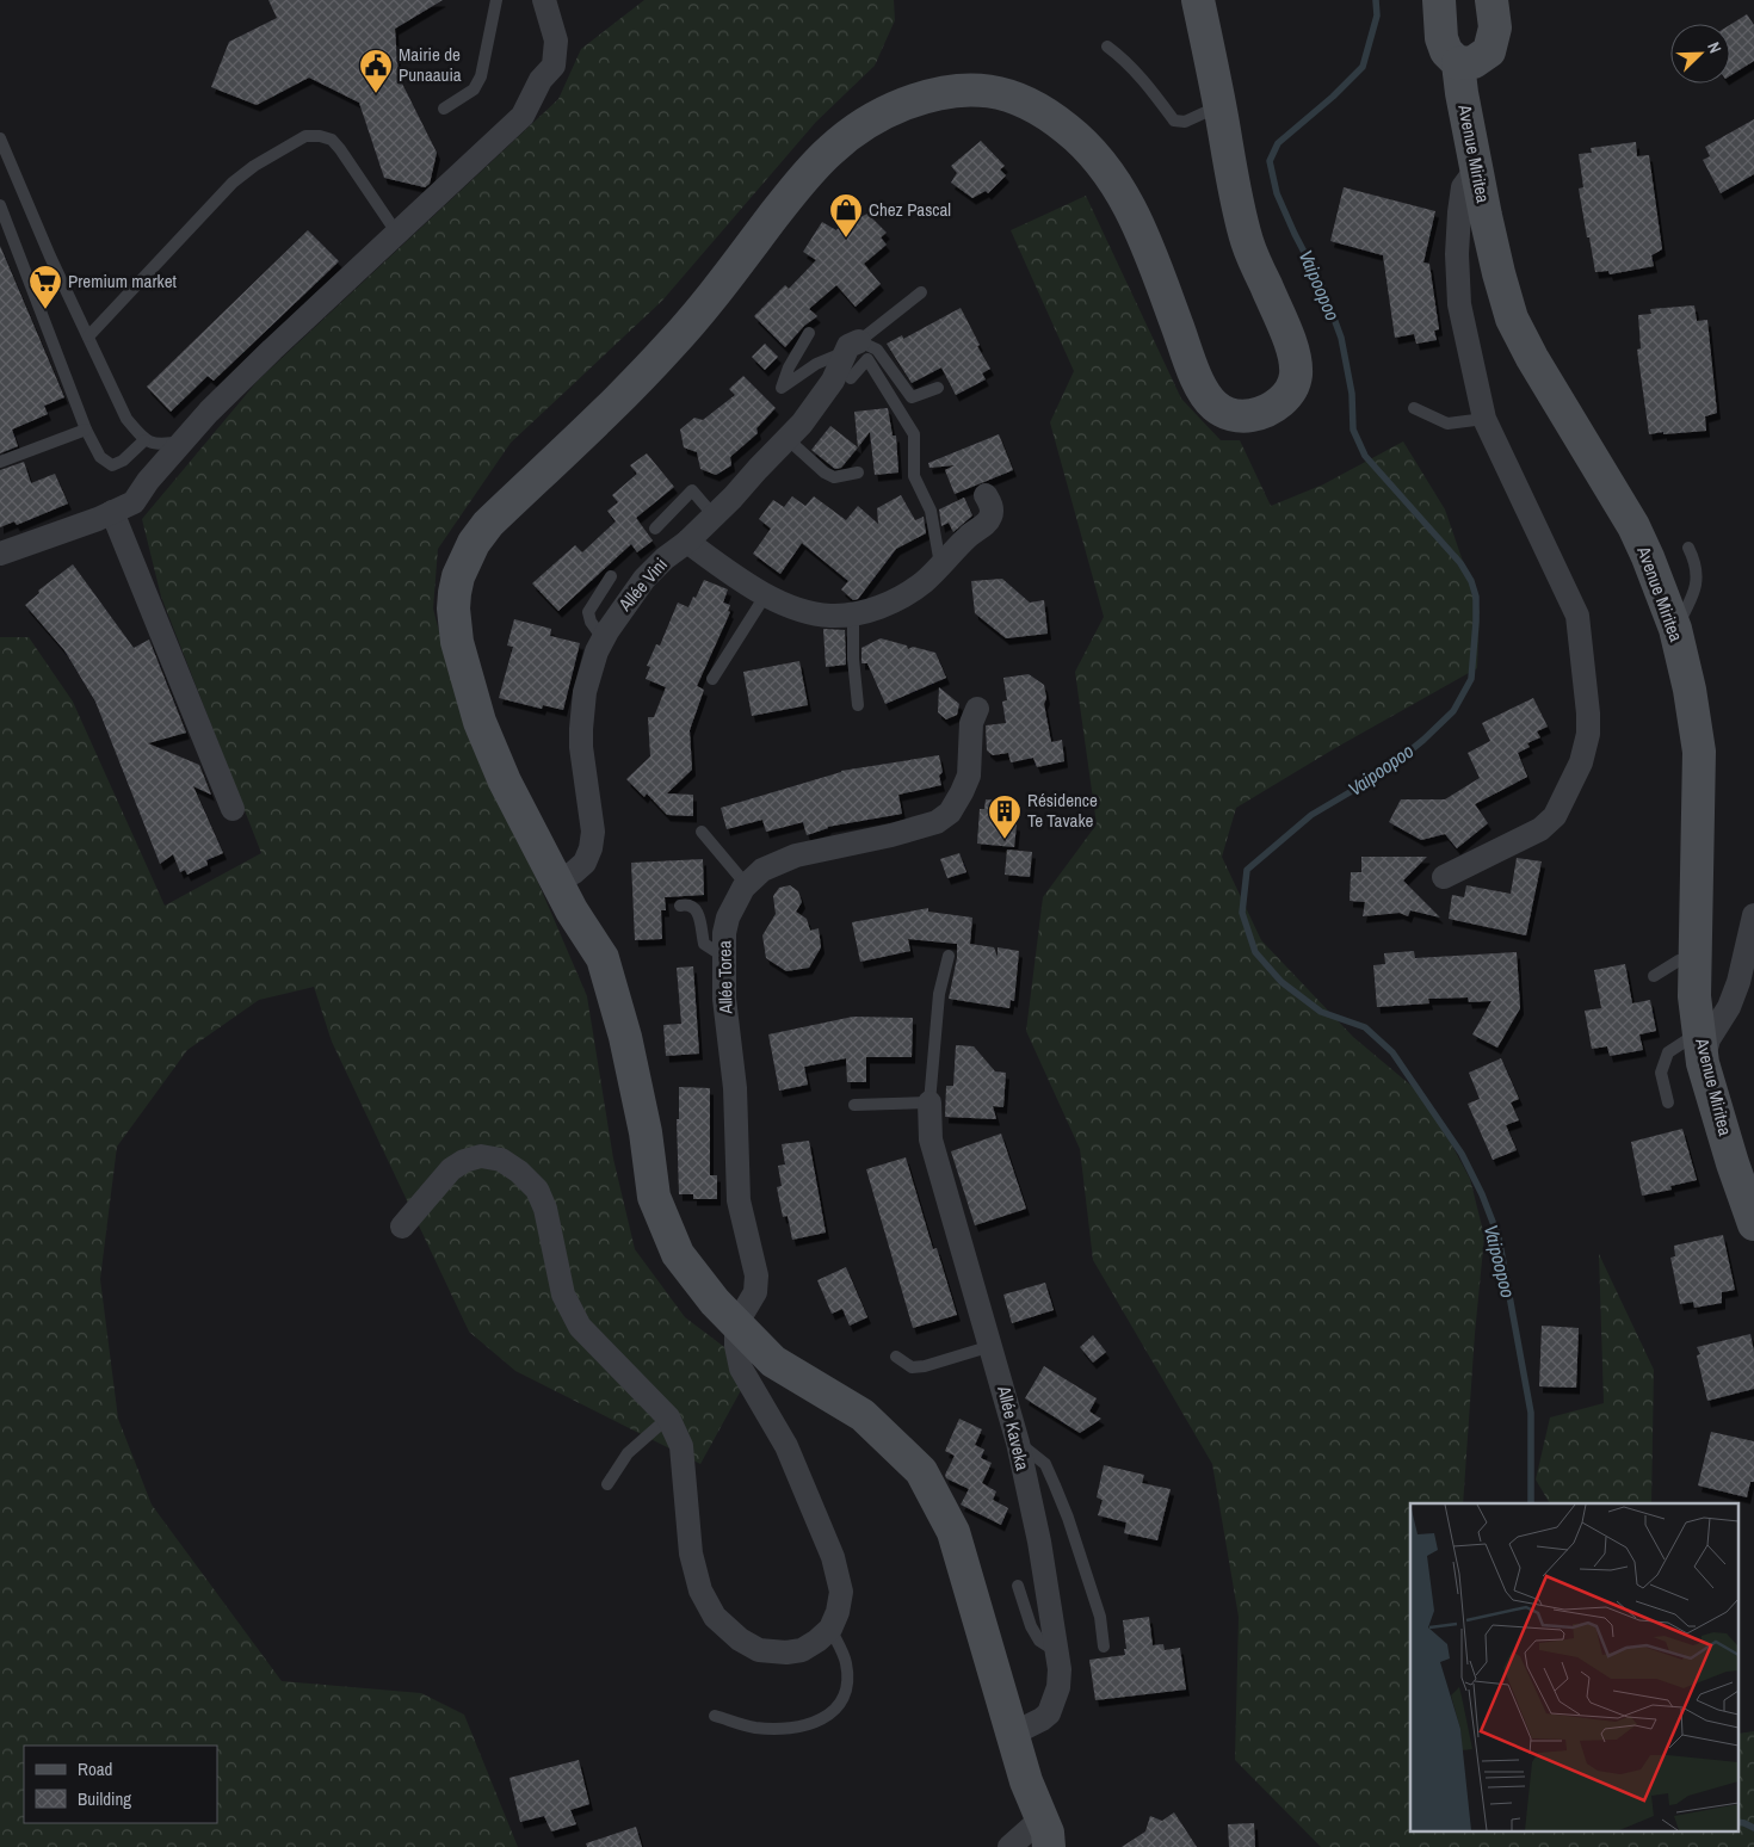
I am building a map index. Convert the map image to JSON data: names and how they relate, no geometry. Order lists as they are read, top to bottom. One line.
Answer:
{"streets":{"main road":["Avenue Miritea"],"street":["Allée Vini","Allée Torea","Allée Kaveka"]},"water":["Vaipoopoo"],"places":{"public building":["Mairie de Punaauia"],"shop":["Chez Pascal"],"supermarket":["Premium market"],"building":["Résidence Te Tavake"]},"legend":["Road","Building"],"north":"top right"}
